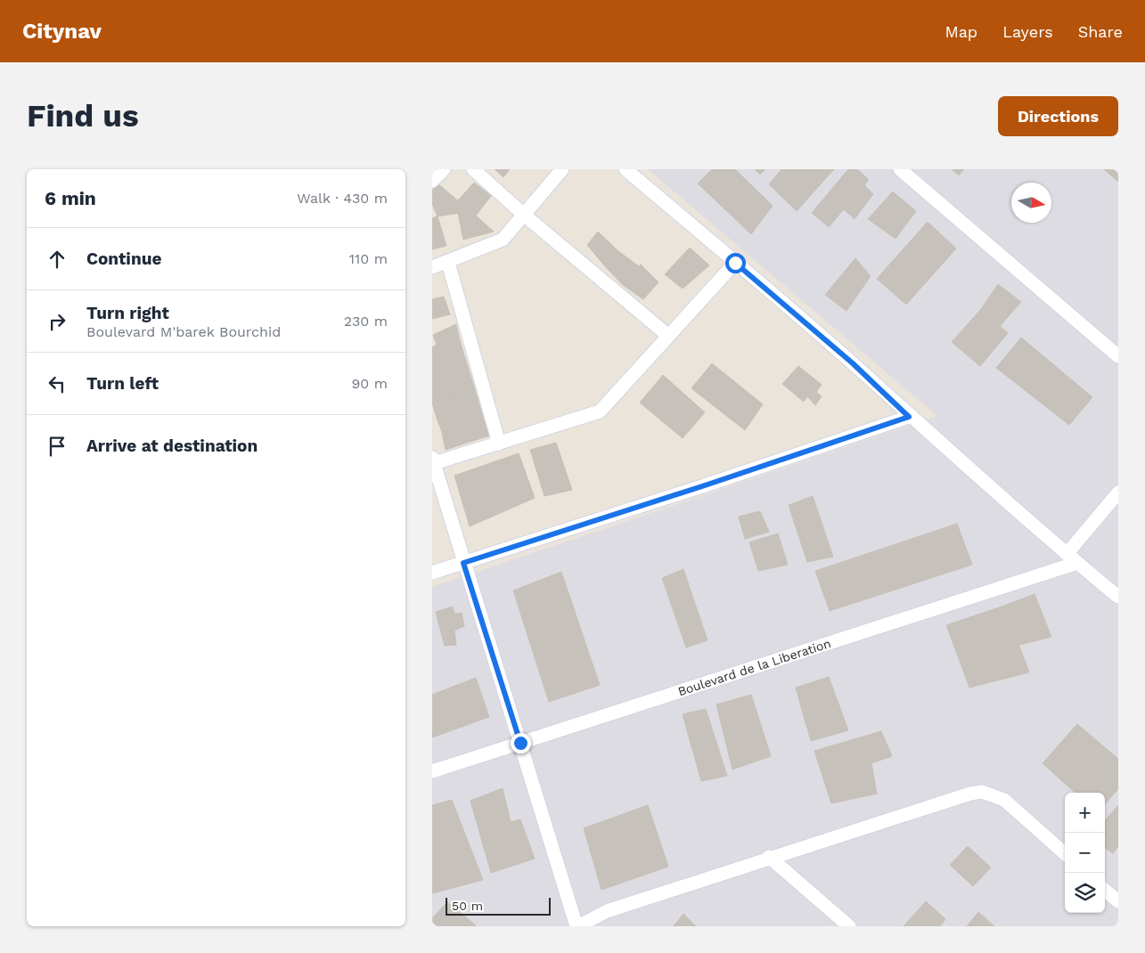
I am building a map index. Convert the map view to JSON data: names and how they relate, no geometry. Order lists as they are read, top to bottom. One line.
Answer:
{"streets":{"street":["Boulevard de la Liberation"]},"scale_bar":"50 m","north":"right","page":{"header":"Citynav","nav":["Map","Layers","Share"],"buttons":"Directions","title":"Find us","heading":["6 min","Walk · 430 m"],"list":[["Continue","110 m"],["Turn right","Boulevard M'barek Bourchid","230 m"],["Turn left","90 m"],"Arrive at destination"],"map_buttons":["+","−"],"scale":"50 m"}}
